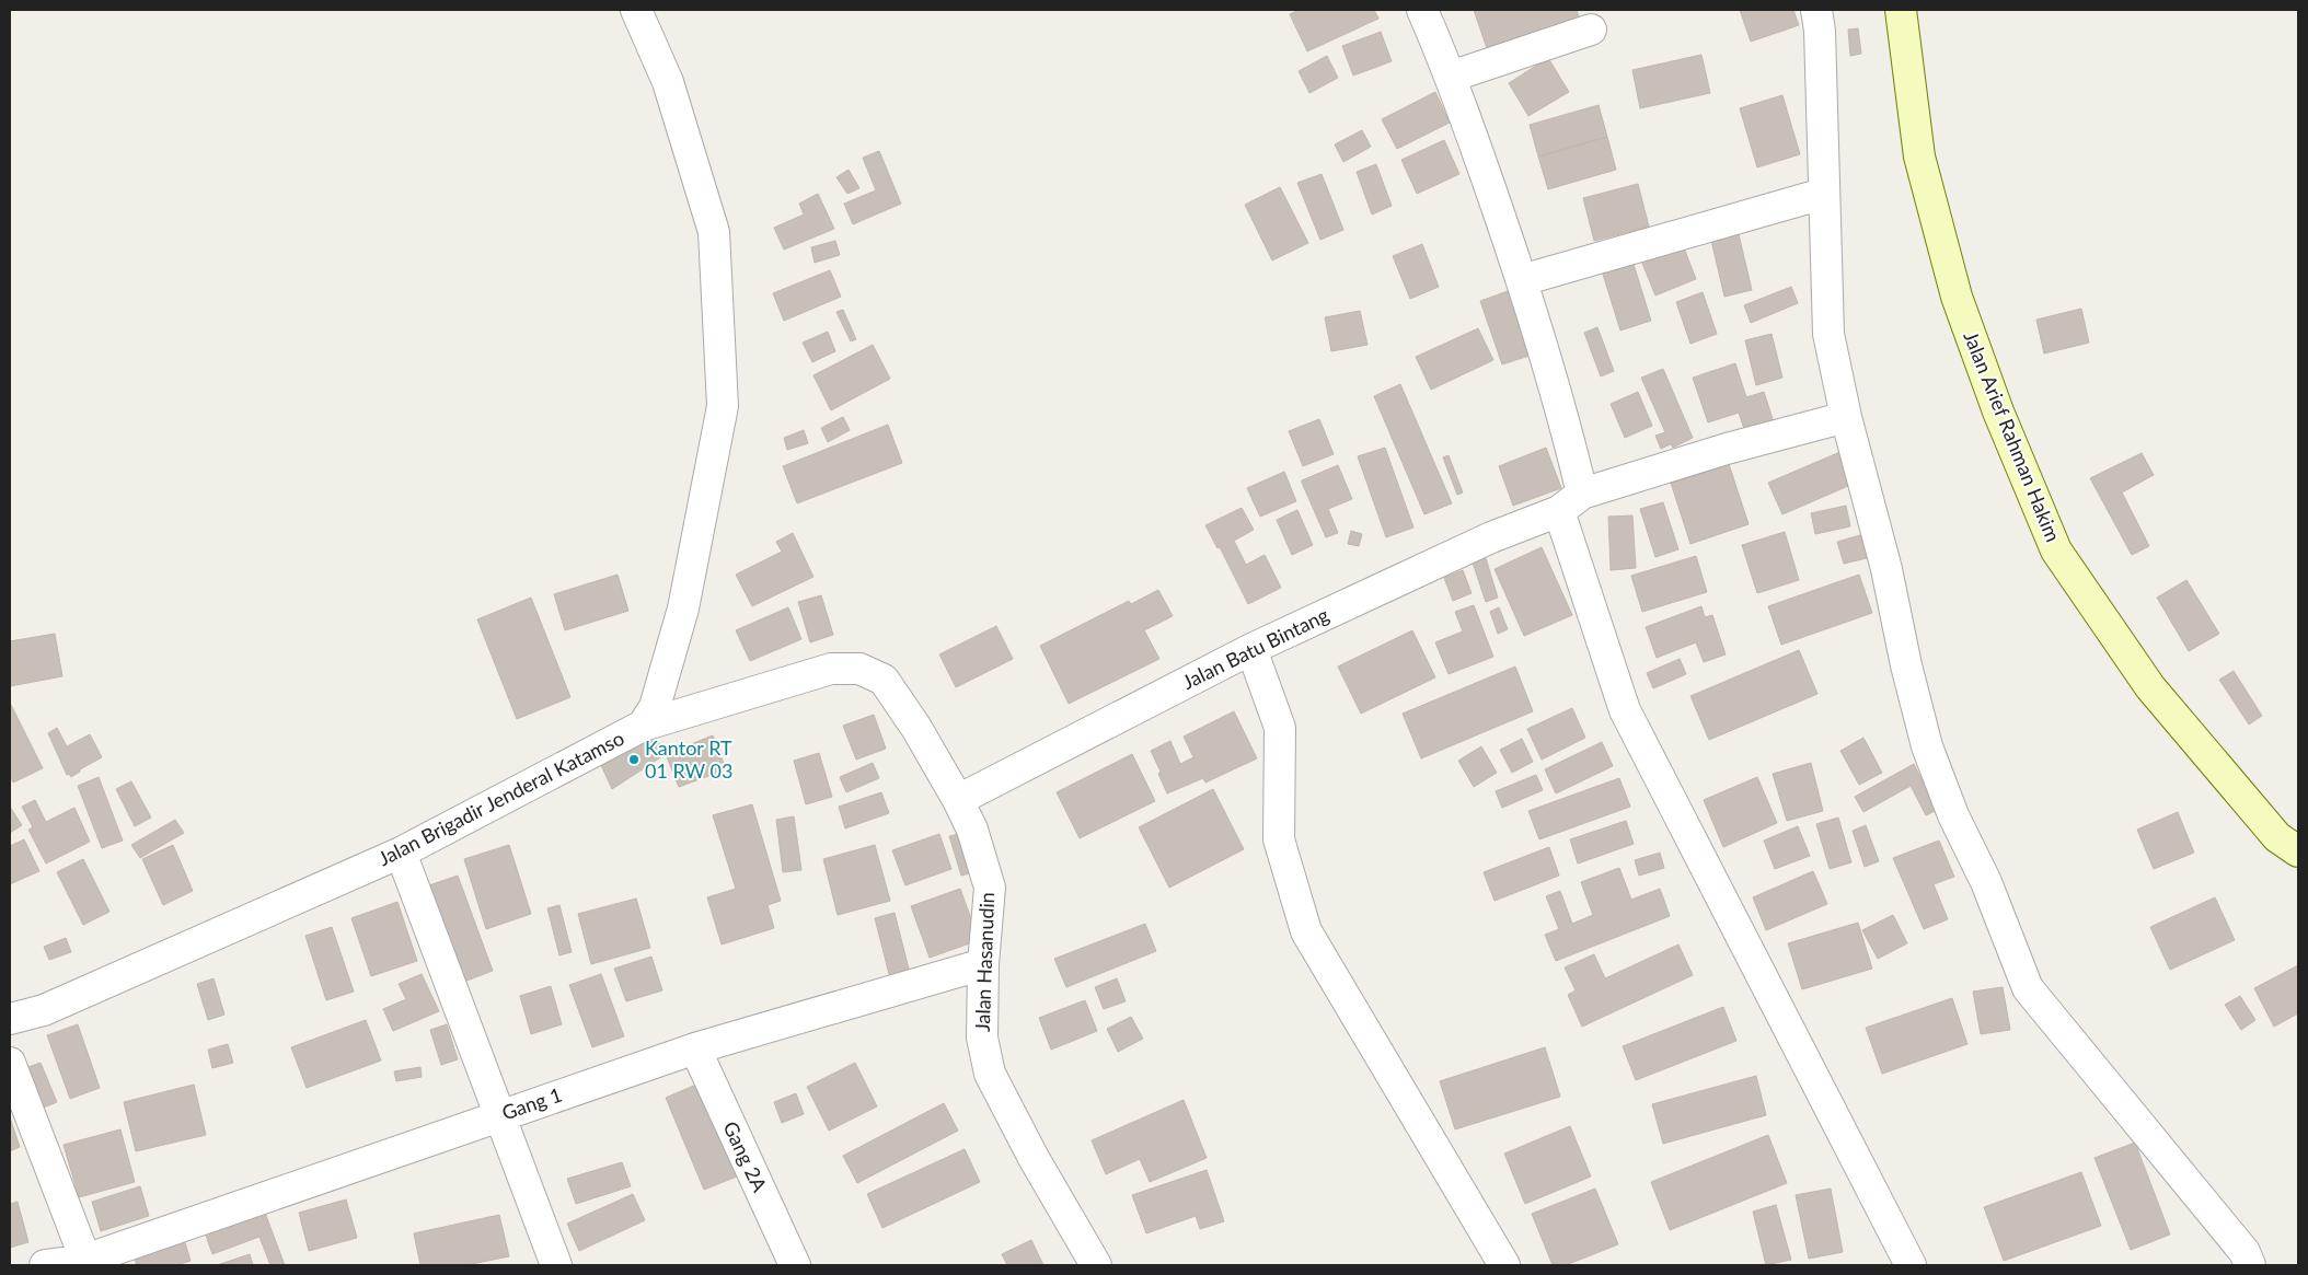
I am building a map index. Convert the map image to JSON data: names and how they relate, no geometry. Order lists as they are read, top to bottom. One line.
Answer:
{"streets":{"main road":["Jalan Arief Rahman Hakim"],"street":["Jalan Batu Bintang","Jalan Brigadir Jenderal Katamso","Jalan Hasanudin","Gang 1","Gang 2A"]},"crossings":[["Jalan Batu Bintang","Jalan Hasanudin"],["Jalan Brigadir Jenderal Katamso","Jalan Hasanudin"],["Jalan Hasanudin","Gang 1"],["Gang 1","Gang 2A"]],"places":["Kantor RT 01 RW 03"]}
